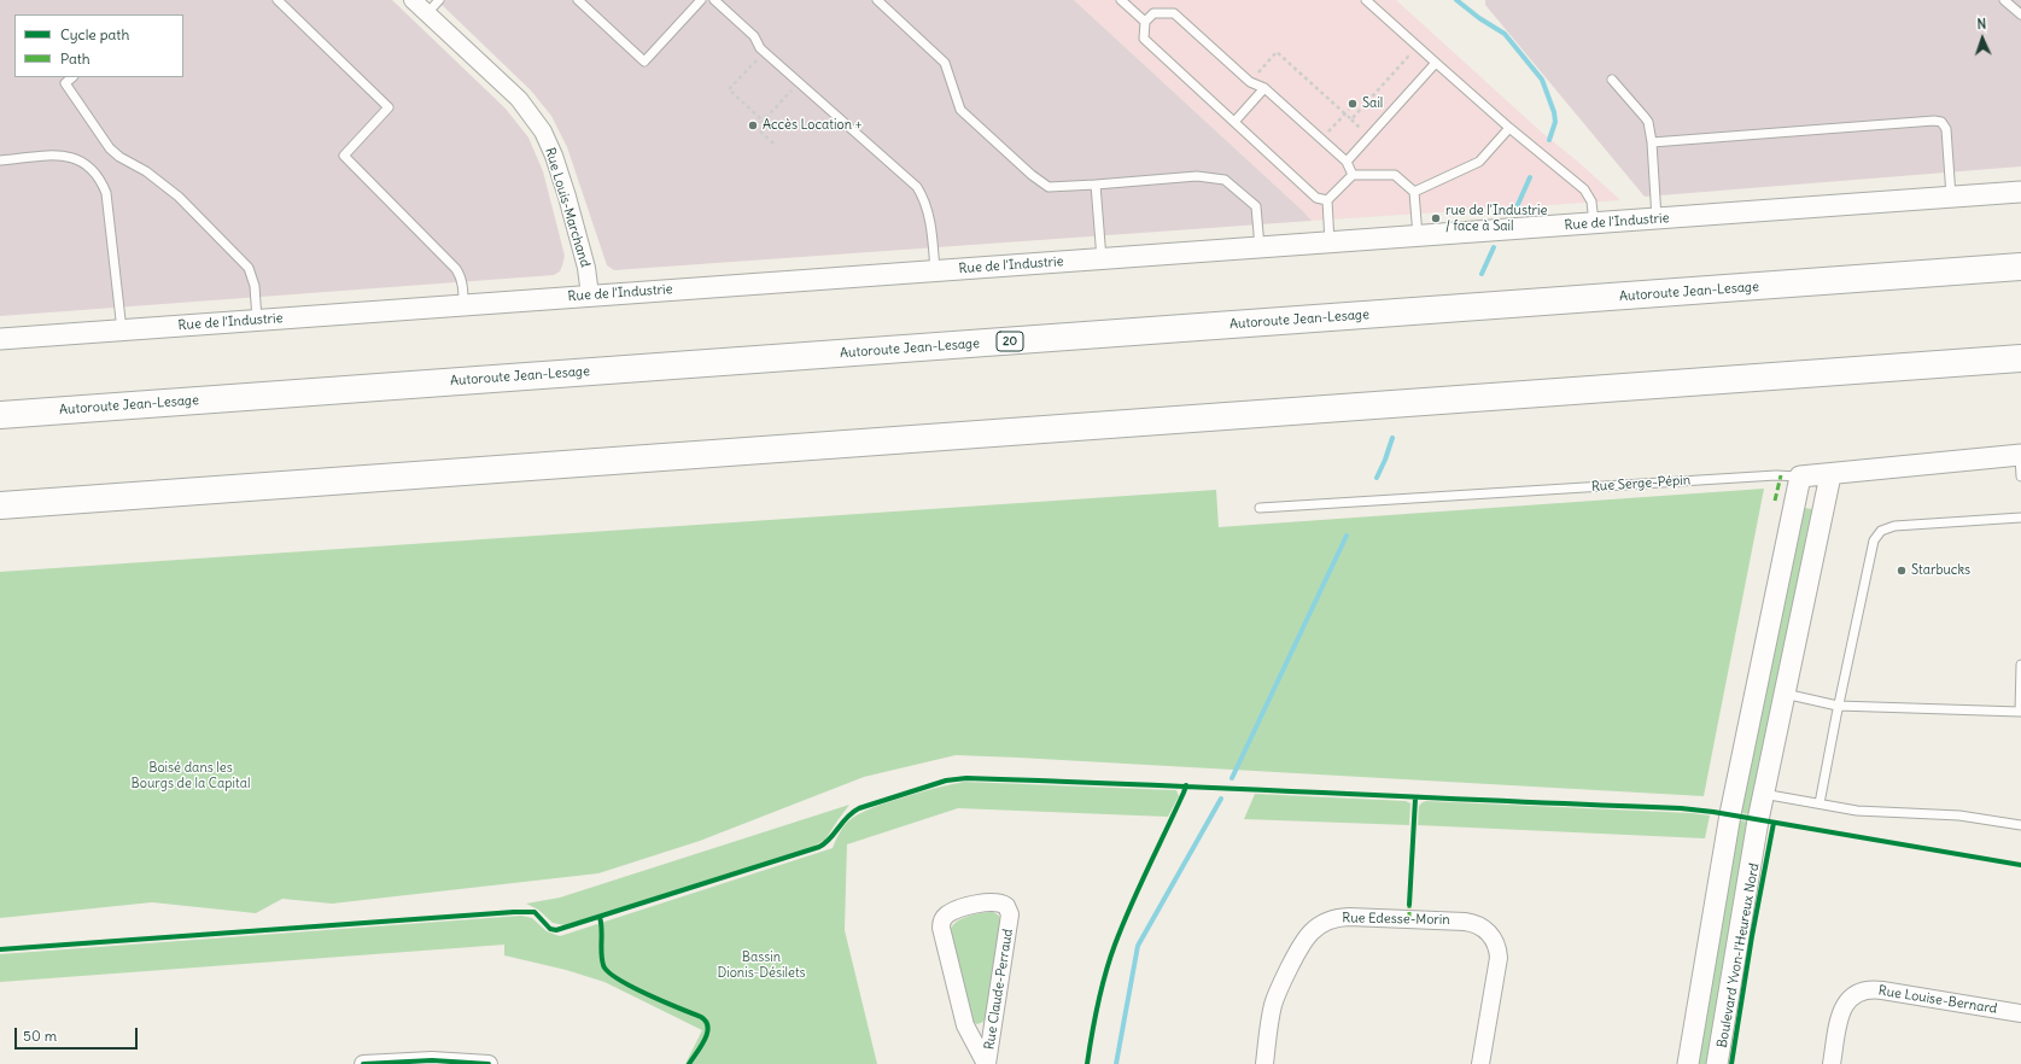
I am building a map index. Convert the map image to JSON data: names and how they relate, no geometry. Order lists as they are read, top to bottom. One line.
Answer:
{"streets":{"highway":["Autoroute Jean-Lesage","20"],"street":["Rue Louis-Marchand","Rue de l'Industrie","Rue Serge-Pépin","Rue Edesse-Morin","Boulevard Yvon-l'Heureux Nord","Rue Claude-Perraud","Rue Louise-Bernard"]},"crossings":[["Rue Louis-Marchand","Rue de l'Industrie"],["Rue Serge-Pépin","Boulevard Yvon-l'Heureux Nord"]],"parks":["Boisé dans les Bourgs de la Capital","Bassin Dionis-Désilets"],"places":["Sail","Accès Location +","rue de l'Industrie / face à Sail","Starbucks"],"legend":["Cycle path","Path"],"scale_bar":"50 m","north":"top"}
